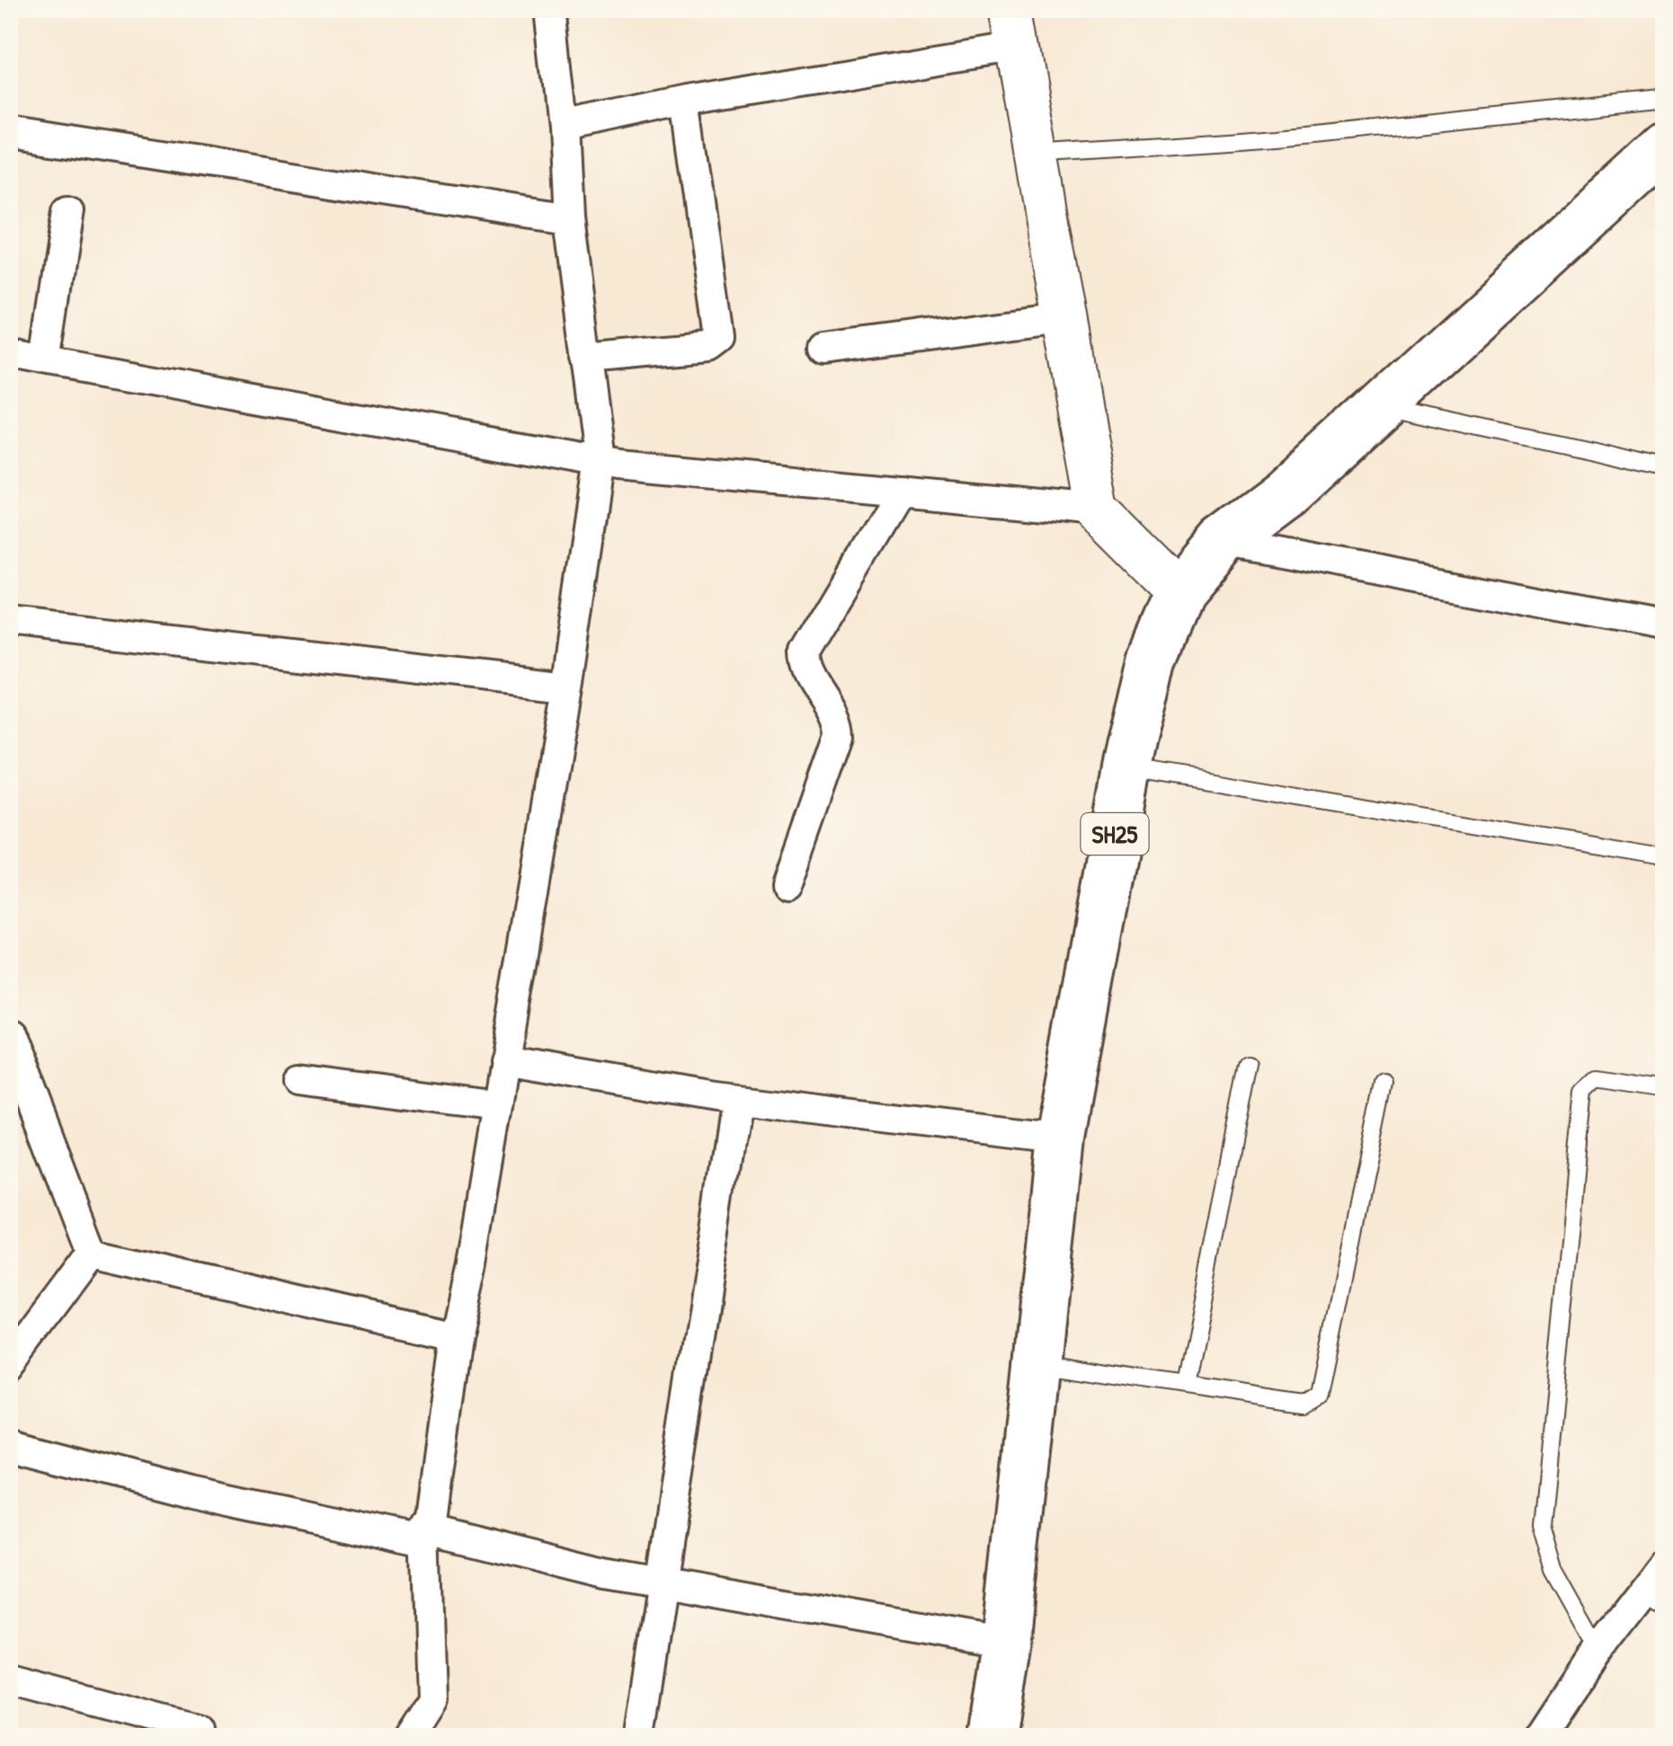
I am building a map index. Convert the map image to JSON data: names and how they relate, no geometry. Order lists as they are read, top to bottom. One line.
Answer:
{"streets":{"main road":["SH25"]}}
